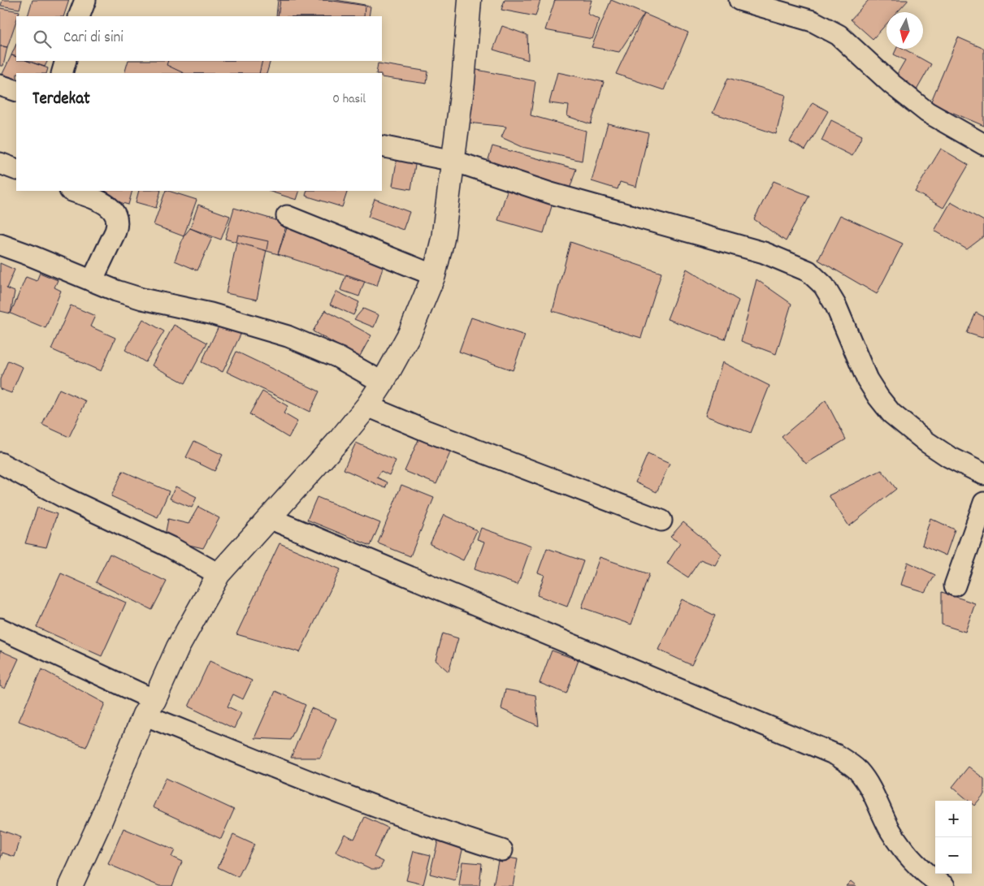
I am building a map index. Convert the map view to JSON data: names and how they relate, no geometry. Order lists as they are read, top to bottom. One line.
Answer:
{"north":"bottom","page":{"search":"Cari di sini","heading":["Terdekat","0 hasil"],"map_buttons":["+","−"]}}
